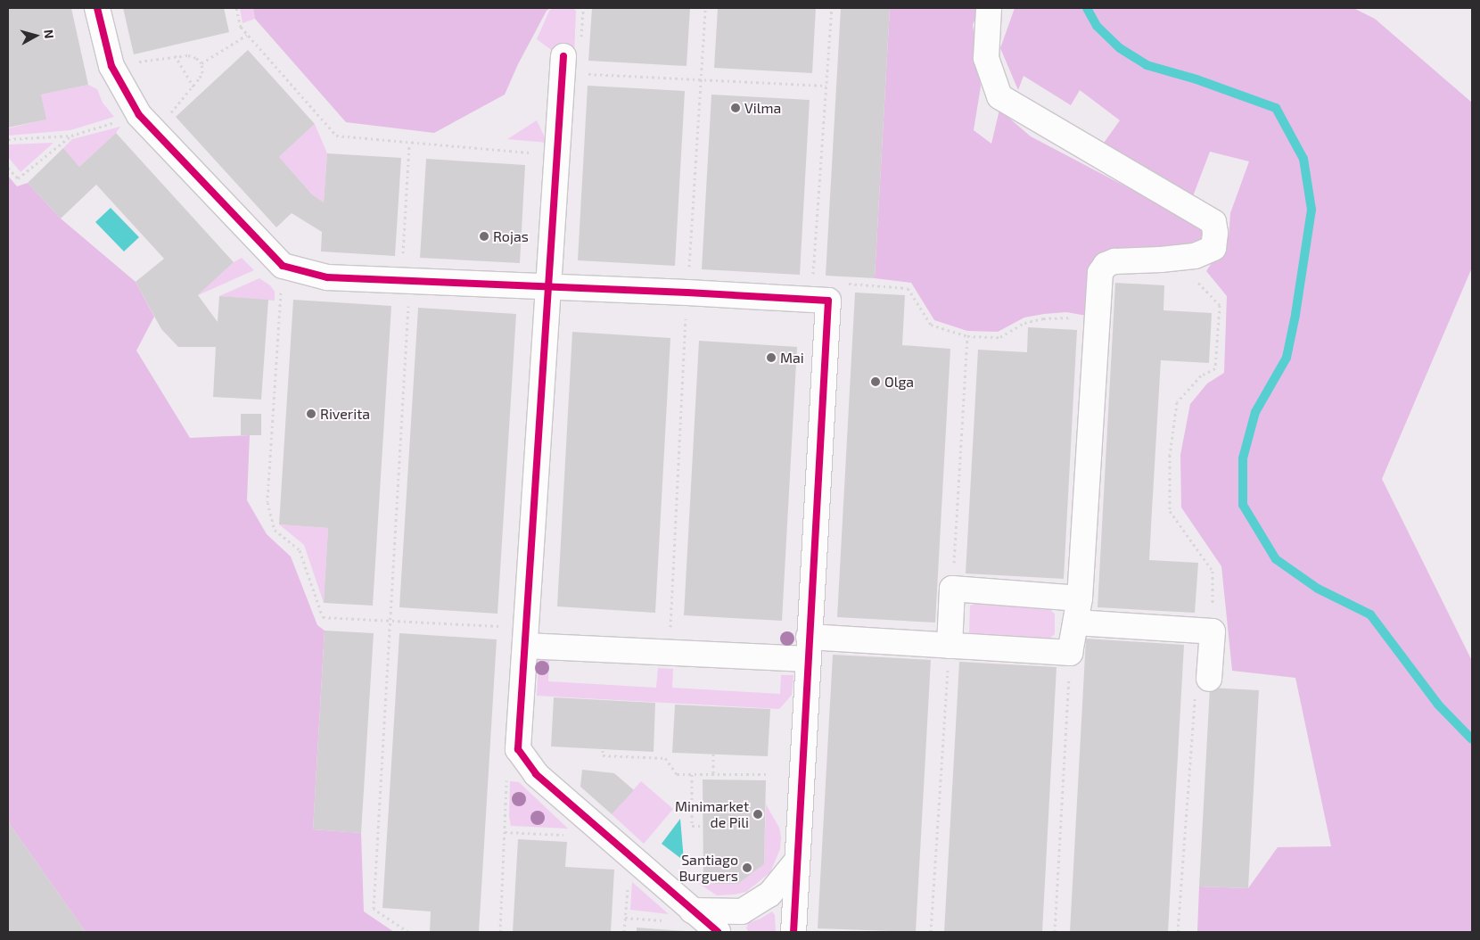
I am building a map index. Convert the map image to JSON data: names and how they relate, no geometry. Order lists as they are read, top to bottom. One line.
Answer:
{"places":["Vilma","Rojas","Mai","Olga","Riverita","Minimarket de Pili","Santiago Burguers"],"north":"right"}
